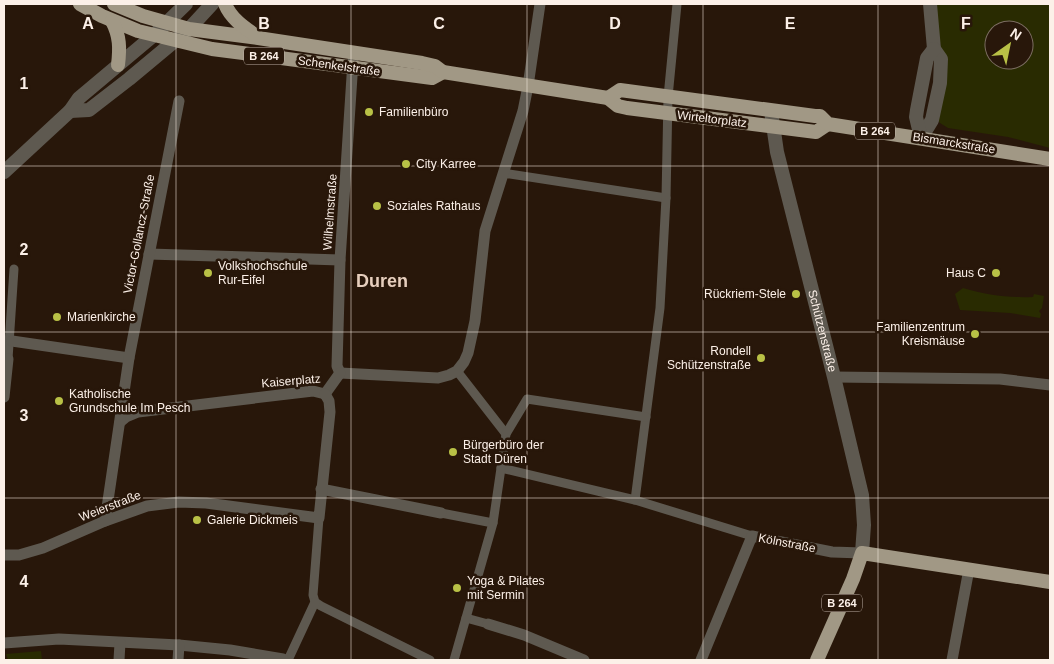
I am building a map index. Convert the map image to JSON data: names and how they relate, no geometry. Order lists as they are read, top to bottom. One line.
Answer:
{"streets":{"main road":["B 264","Schenkelstraße","Wirteltorplatz","Bismarckstraße","Kölnstraße"],"street":["Wilhelmstraße","Victor-Gollancz-Straße","Schützenstraße","Kaiserplatz","Weierstraße"]},"crossings":[["B 264","Schenkelstraße"],["B 264","Schützenstraße"],["B 264","Kölnstraße"],["Schenkelstraße","Wirteltorplatz"],["Schenkelstraße","Wilhelmstraße"],["Wirteltorplatz","Bismarckstraße"],["Wirteltorplatz","Schützenstraße"],["Bismarckstraße","Schützenstraße"],["Wilhelmstraße","Kaiserplatz"],["Victor-Gollancz-Straße","Kaiserplatz"],["Victor-Gollancz-Straße","Weierstraße"],["Schützenstraße","Kölnstraße"]],"districts":["Duren"],"places":["Familienbüro","City Karree","Soziales Rathaus","Volkshochschule Rur-Eifel","Haus C","Rückriem-Stele","Marienkirche","Familienzentrum Kreismäuse","Rondell Schützenstraße","Katholische Grundschule Im Pesch","Bürgerbüro der Stadt Düren","Galerie Dickmeis","Yoga & Pilates mit Sermin"],"north":"top right","grid":{"columns":["A","B","C","D","E","F"],"rows":["1","2","3","4"]}}
